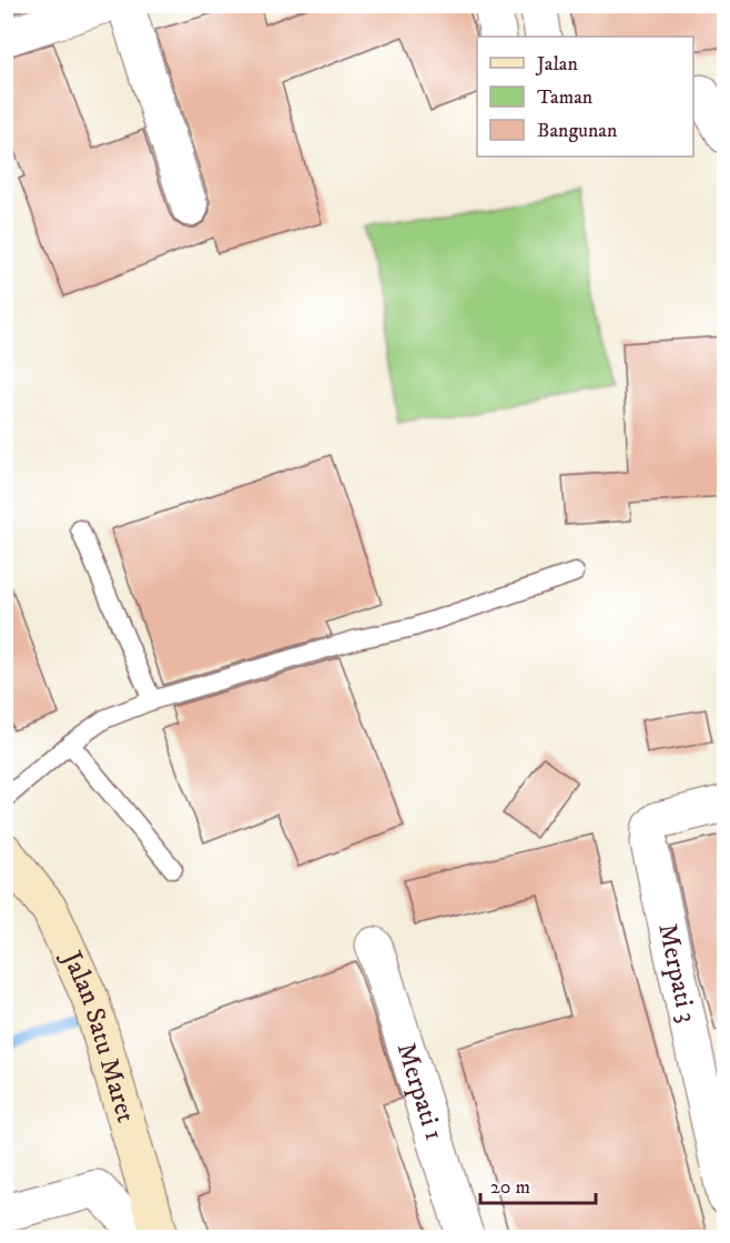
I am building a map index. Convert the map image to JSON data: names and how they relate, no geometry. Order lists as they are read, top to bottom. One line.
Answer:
{"streets":{"street":["Merpati 3","Jalan Satu Maret","Merpati 1"]},"legend":["Jalan","Taman","Bangunan"],"scale_bar":"20 m"}
